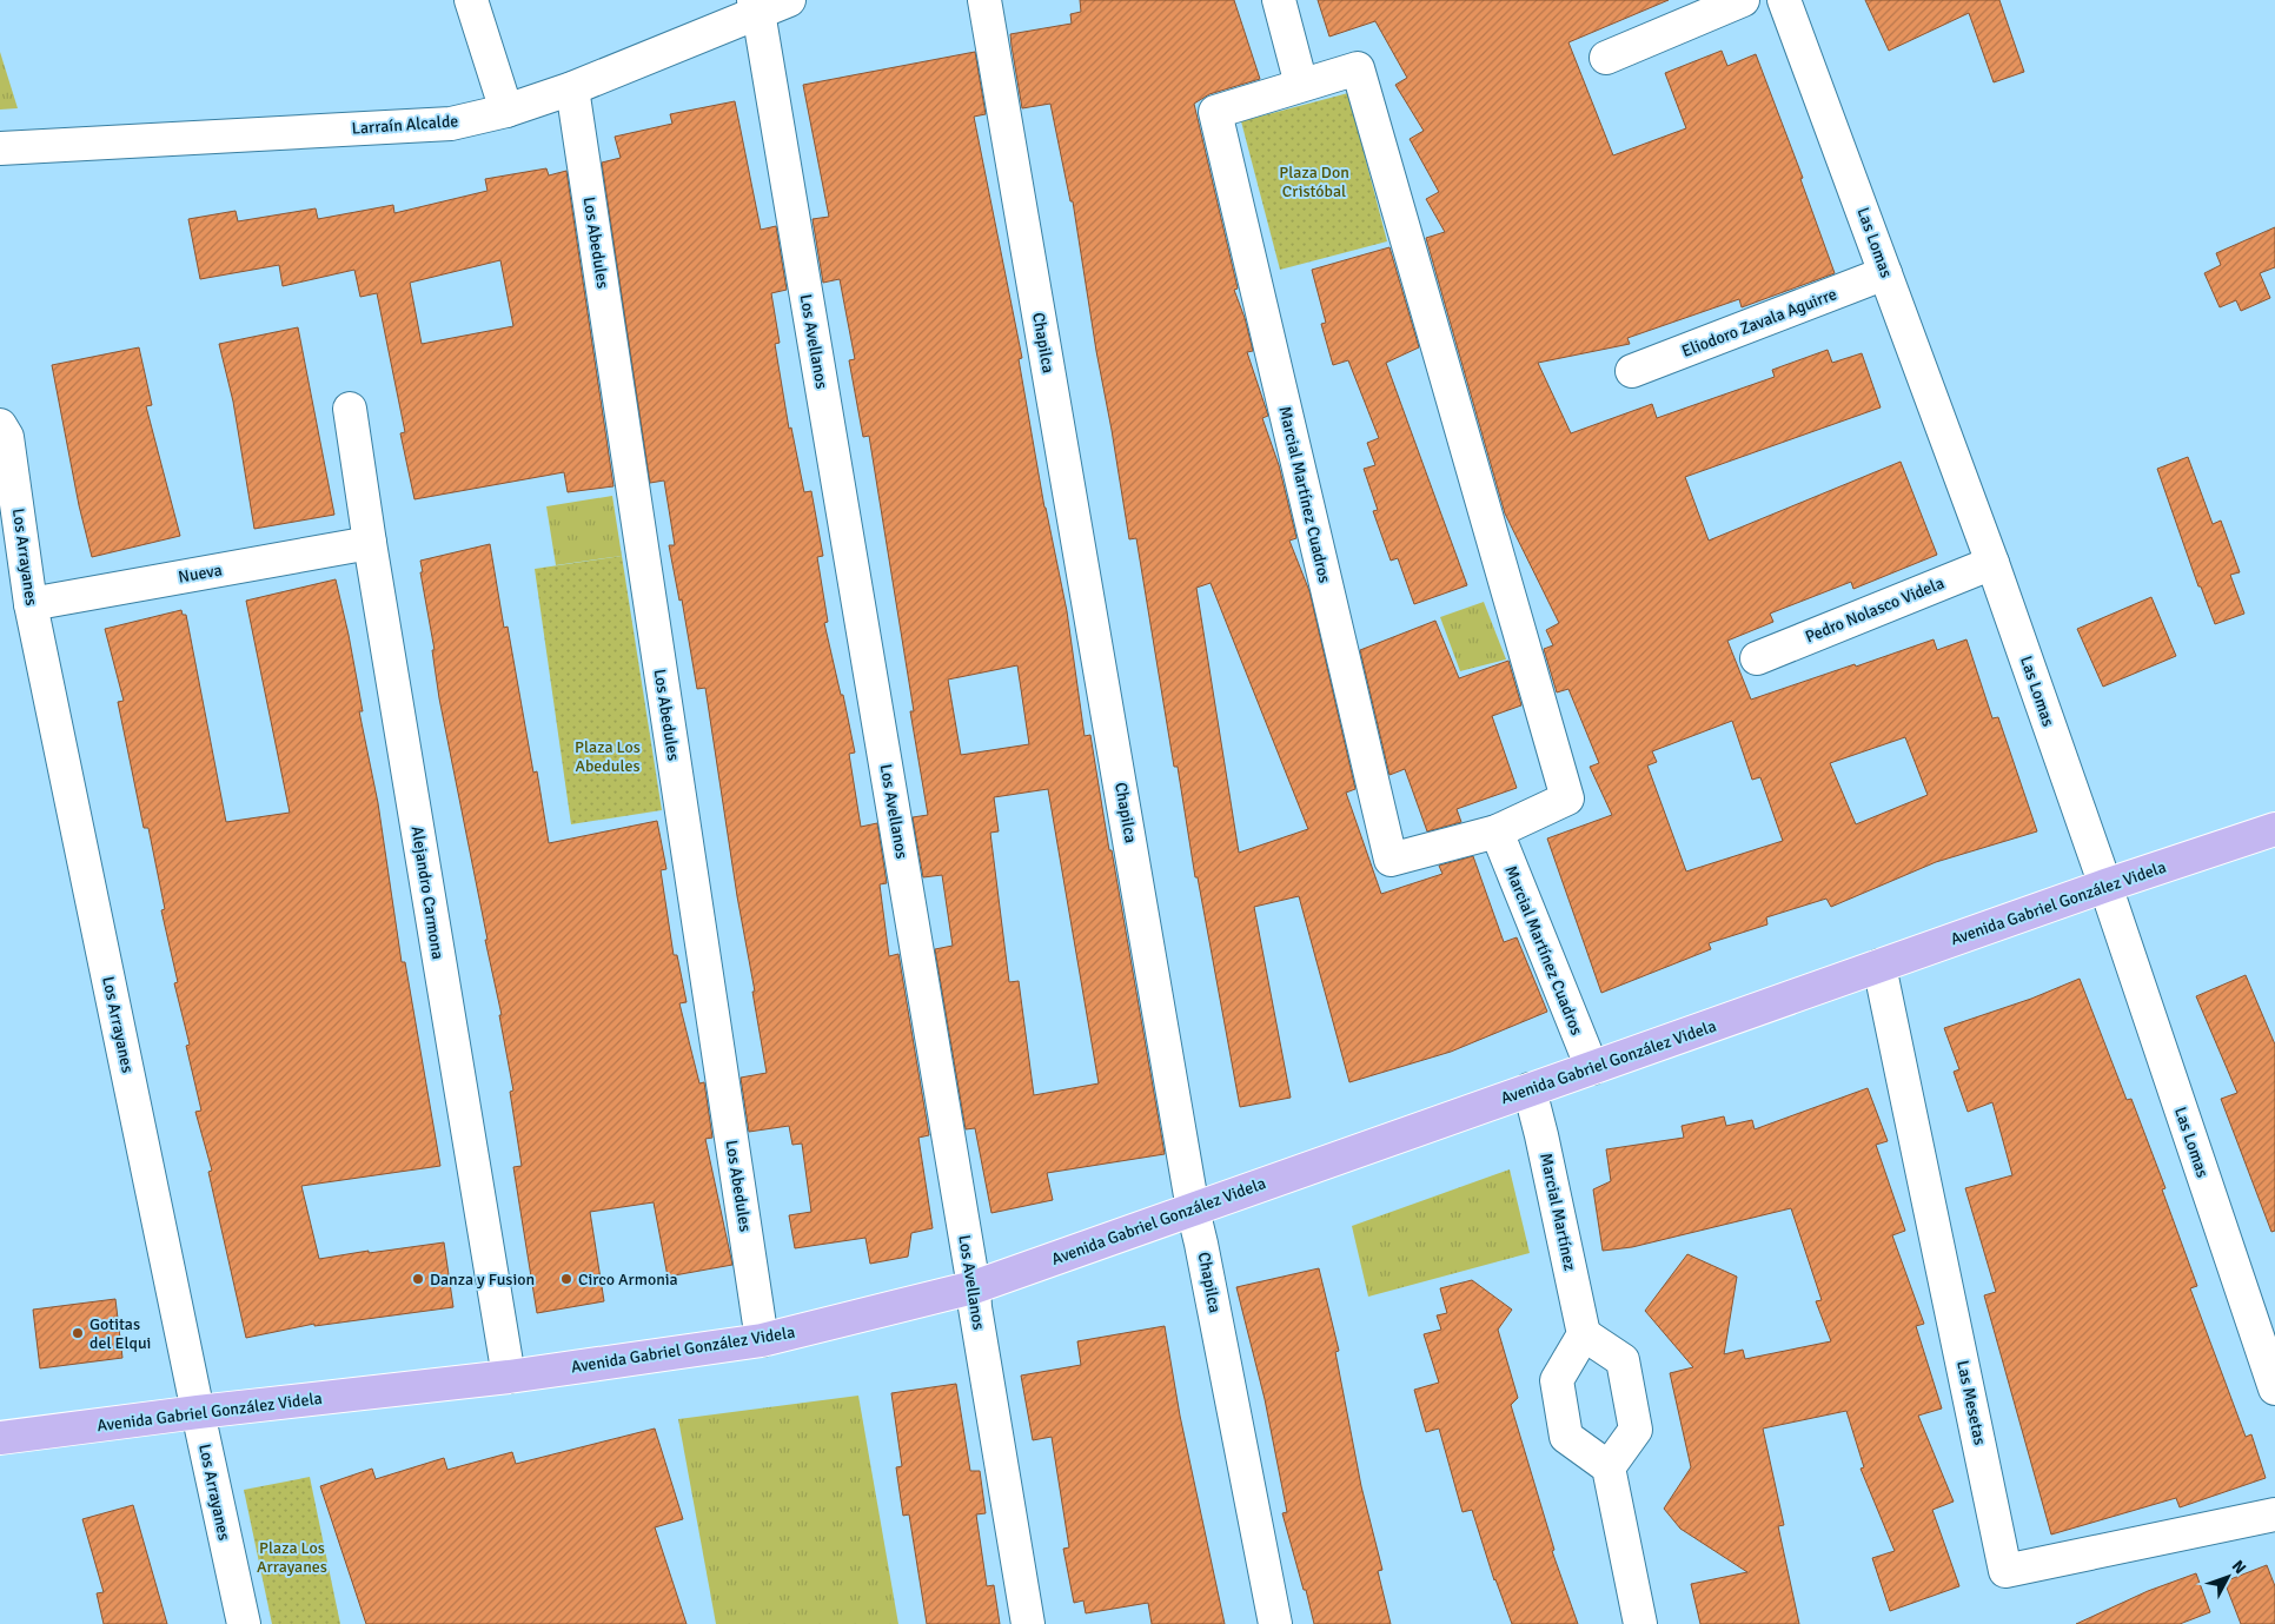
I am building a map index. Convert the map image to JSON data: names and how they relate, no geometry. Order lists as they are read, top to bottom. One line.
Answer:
{"streets":{"main road":["Avenida Gabriel González Videla"],"street":["Larraín Alcalde","Los Abedules","Las Lomas","Eliodoro Zavala Aguirre","Los Avellanos","Chapilca","Marcial Martínez Cuadros","Los Arrayanes","Nueva","Pedro Nolasco Videla","Alejandro Carmona","Marcial Martínez","Las Mesetas"]},"crossings":[["Larraín Alcalde","Los Abedules"],["Larraín Alcalde","Los Avellanos"],["Los Abedules","Avenida Gabriel González Videla"],["Las Lomas","Eliodoro Zavala Aguirre"],["Las Lomas","Pedro Nolasco Videla"],["Las Lomas","Avenida Gabriel González Videla"],["Los Avellanos","Avenida Gabriel González Videla"],["Chapilca","Avenida Gabriel González Videla"],["Marcial Martínez Cuadros","Avenida Gabriel González Videla"],["Los Arrayanes","Nueva"],["Los Arrayanes","Avenida Gabriel González Videla"],["Nueva","Alejandro Carmona"],["Alejandro Carmona","Avenida Gabriel González Videla"],["Avenida Gabriel González Videla","Marcial Martínez"],["Avenida Gabriel González Videla","Las Mesetas"]],"parks":["Plaza Don Cristóbal","Plaza Los Abedules","Plaza Los Arrayanes"],"places":["Danza y Fusion","Circo Armonia","Gotitas del Elqui"],"north":"top right"}
